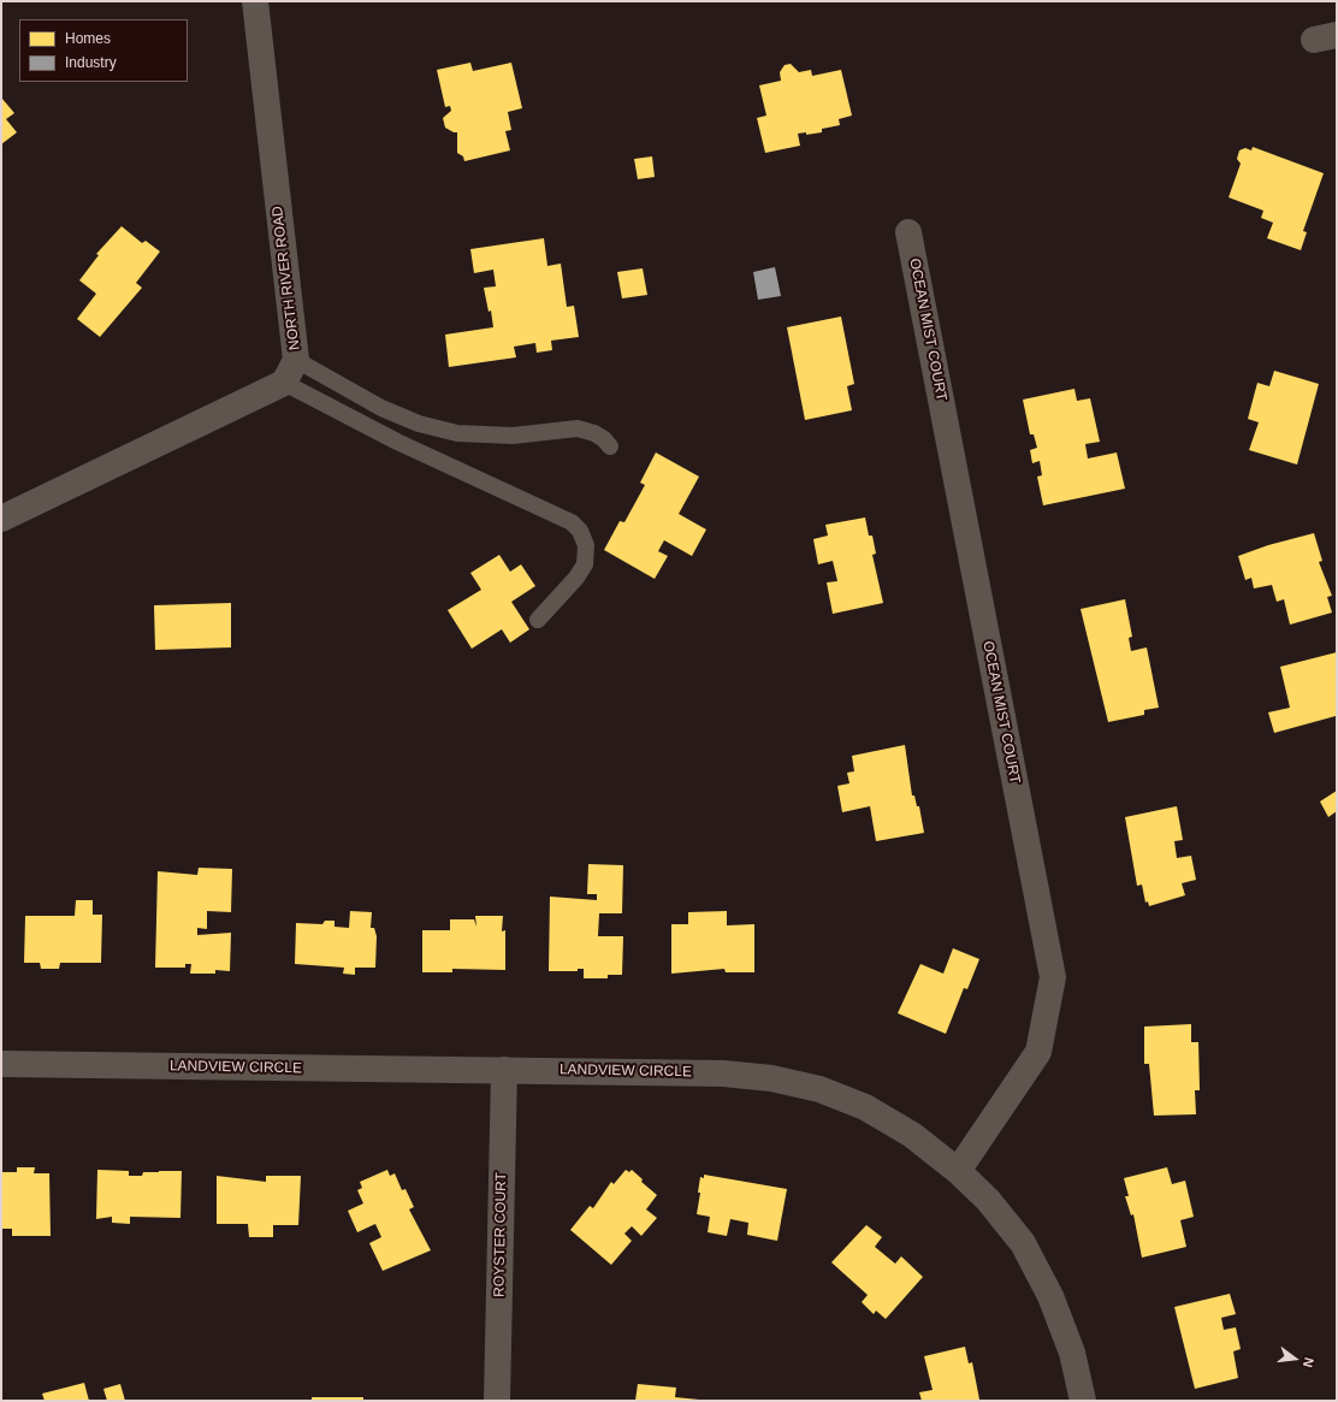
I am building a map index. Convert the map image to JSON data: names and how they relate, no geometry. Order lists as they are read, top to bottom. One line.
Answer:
{"streets":{"street":["NORTH RIVER ROAD","OCEAN MIST COURT","LANDVIEW CIRCLE","ROYSTER COURT"]},"crossings":[["OCEAN MIST COURT","LANDVIEW CIRCLE"],["LANDVIEW CIRCLE","ROYSTER COURT"]],"legend":["Homes","Industry"],"north":"right"}
